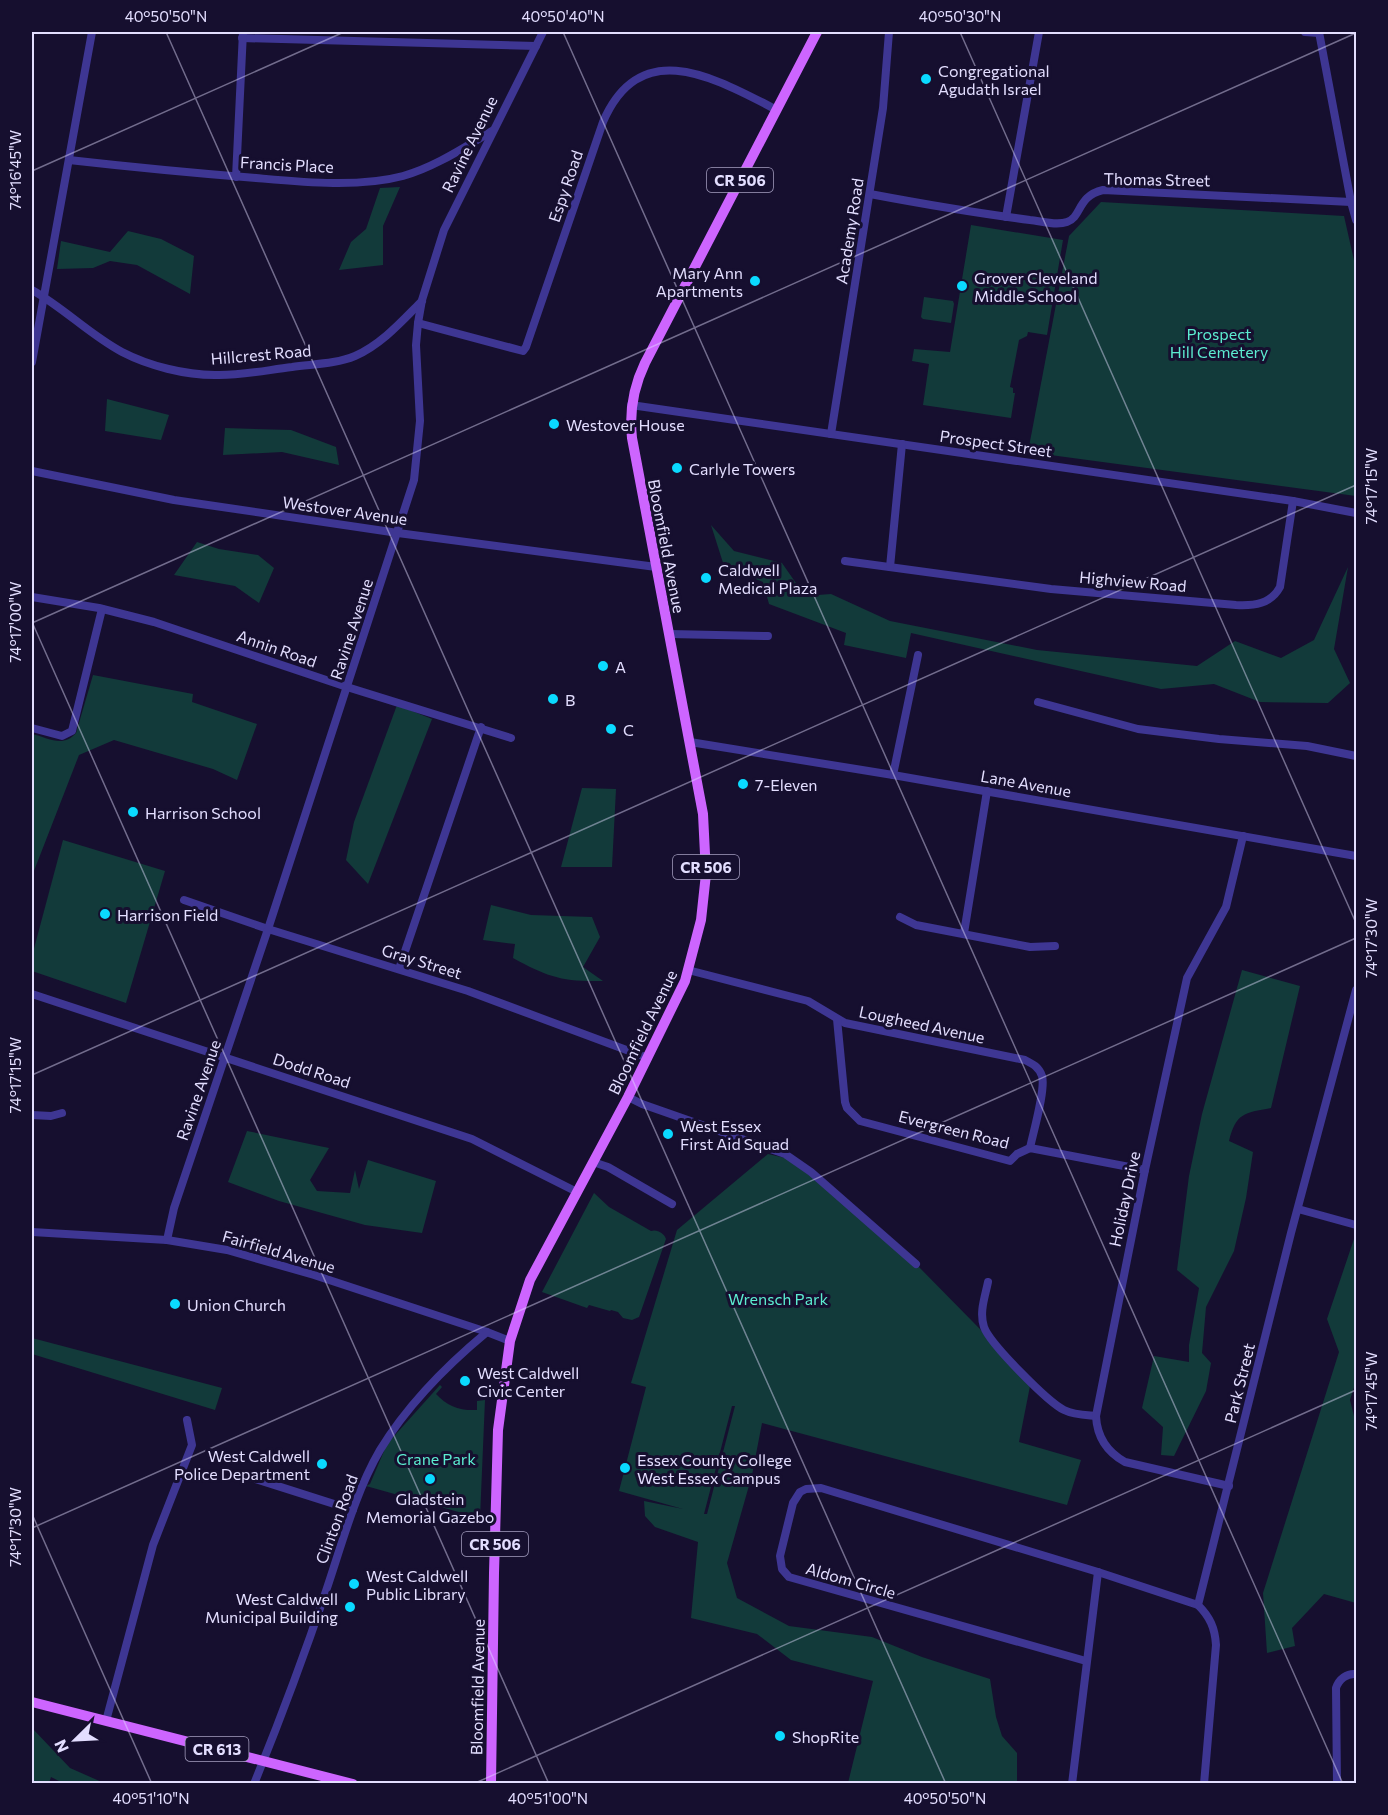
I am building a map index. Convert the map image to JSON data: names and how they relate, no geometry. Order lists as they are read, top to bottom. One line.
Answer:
{"streets":{"main road":["CR 506","Bloomfield Avenue","CR 613"],"street":["Ravine Avenue","Francis Place","Thomas Street","Espy Road","Academy Road","Hillcrest Road","Prospect Street","Westover Avenue","Highview Road","Annin Road","Lane Avenue","Gray Street","Lougheed Avenue","Dodd Road","Evergreen Road","Holiday Drive","Fairfield Avenue","Park Street","Clinton Road","Aldom Circle"]},"crossings":[["Ravine Avenue","Francis Place"],["Ravine Avenue","Espy Road"],["Ravine Avenue","Hillcrest Road"],["Ravine Avenue","Westover Avenue"],["Ravine Avenue","Annin Road"],["Ravine Avenue","Gray Street"],["Ravine Avenue","Dodd Road"],["Ravine Avenue","Fairfield Avenue"],["Thomas Street","Academy Road"],["Espy Road","Bloomfield Avenue"],["Academy Road","Prospect Street"],["Prospect Street","Bloomfield Avenue"],["Prospect Street","Highview Road"],["Westover Avenue","Bloomfield Avenue"],["Bloomfield Avenue","Lane Avenue"],["Bloomfield Avenue","Gray Street"],["Bloomfield Avenue","Lougheed Avenue"],["Bloomfield Avenue","Dodd Road"],["Bloomfield Avenue","Fairfield Avenue"],["Lane Avenue","Holiday Drive"],["Lougheed Avenue","Evergreen Road"],["Evergreen Road","Holiday Drive"],["Holiday Drive","Park Street"],["Fairfield Avenue","Clinton Road"],["Clinton Road","CR 613"]],"parks":["Prospect Hill Cemetery","Wrensch Park","Crane Park"],"places":["Congregational Agudath Israel","Mary Ann Apartments","Grover Cleveland Middle School","Westover House","Carlyle Towers","Caldwell Medical Plaza","A","B","C","7-Eleven","Harrison School","Harrison Field","West Essex First Aid Squad","Union Church","West Caldwell Civic Center","West Caldwell Police Department","Essex County College West Essex Campus","Gladstein Memorial Gazebo","West Caldwell Public Library","West Caldwell Municipal Building","ShopRite"],"north":"bottom left","coordinates":["40°50'50\"N","40°50'40\"N","40°50'30\"N","74°16'45\"W","74°17'15\"W","74°17'00\"W","74°17'30\"W","74°17'45\"W","40°51'10\"N","40°51'00\"N"]}
